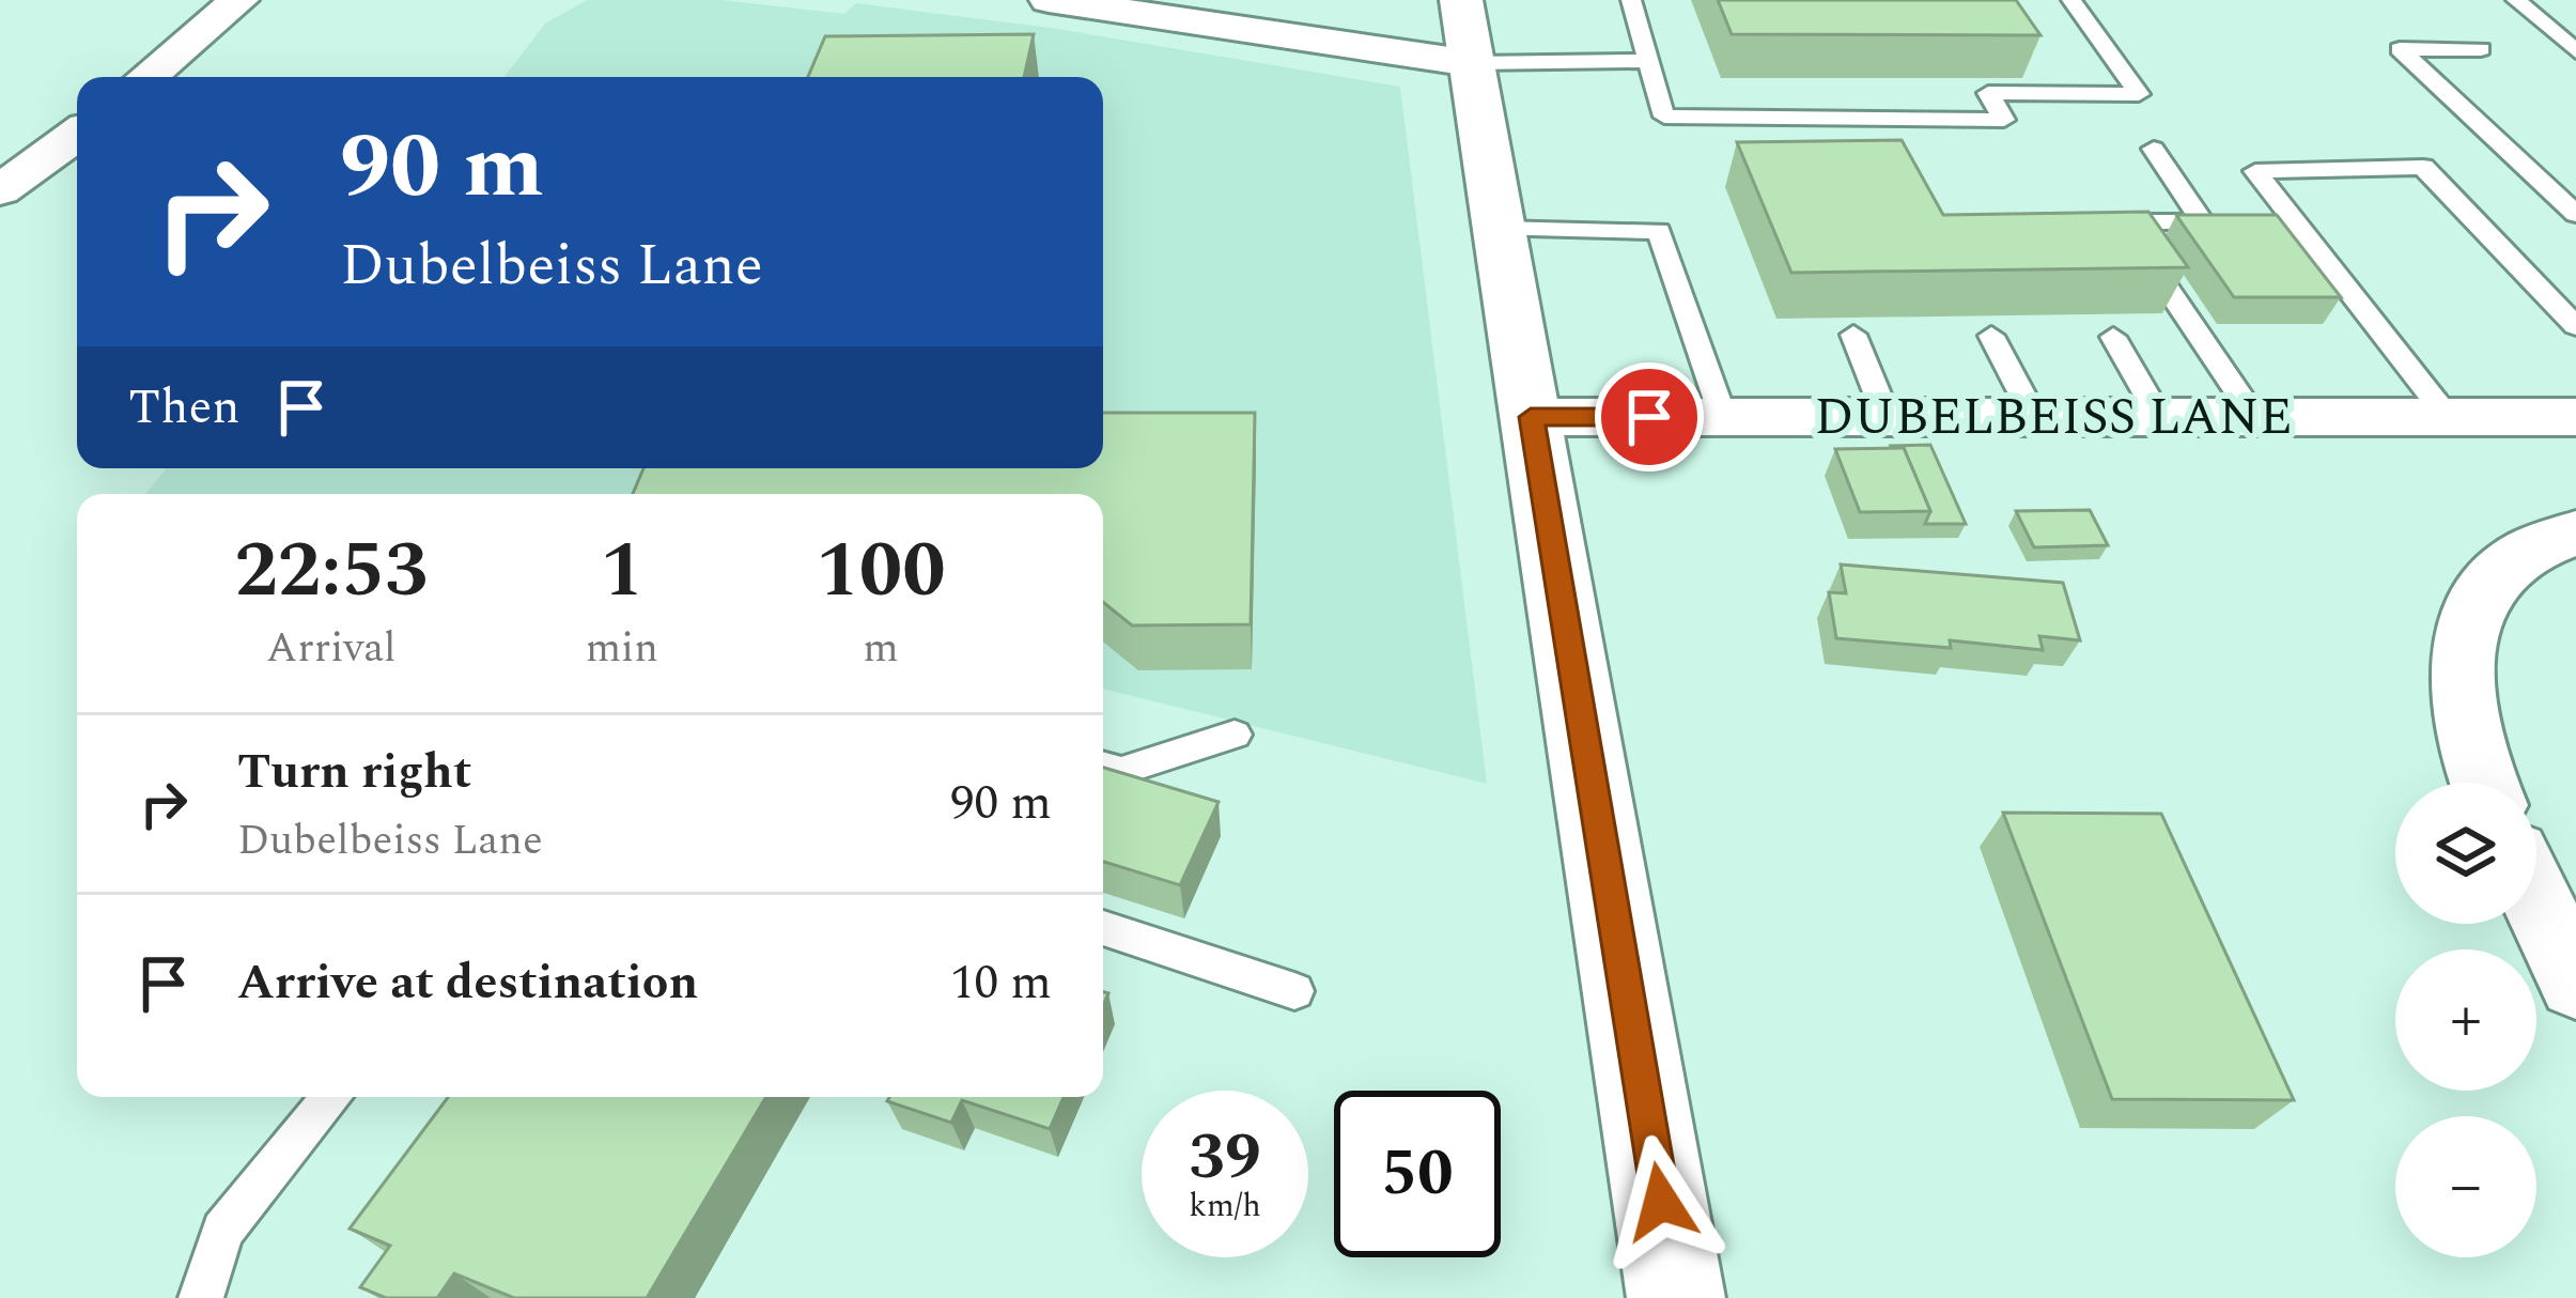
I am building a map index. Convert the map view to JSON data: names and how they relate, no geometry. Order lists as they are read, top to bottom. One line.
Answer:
{"streets":{"street":["DUBELBEISS LANE"]},"page":{"turn":["90 m","Dubelbeiss Lane"],"then":"Then","eta":["22:53","Arrival","1","min","100","m"],"list":[{"name":"Turn right","note":"Dubelbeiss Lane","value":"90 m"},{"name":"Arrive at destination","value":"10 m"}],"map_buttons":["+","−"],"speed":"39 km/h","limit":"50"}}
